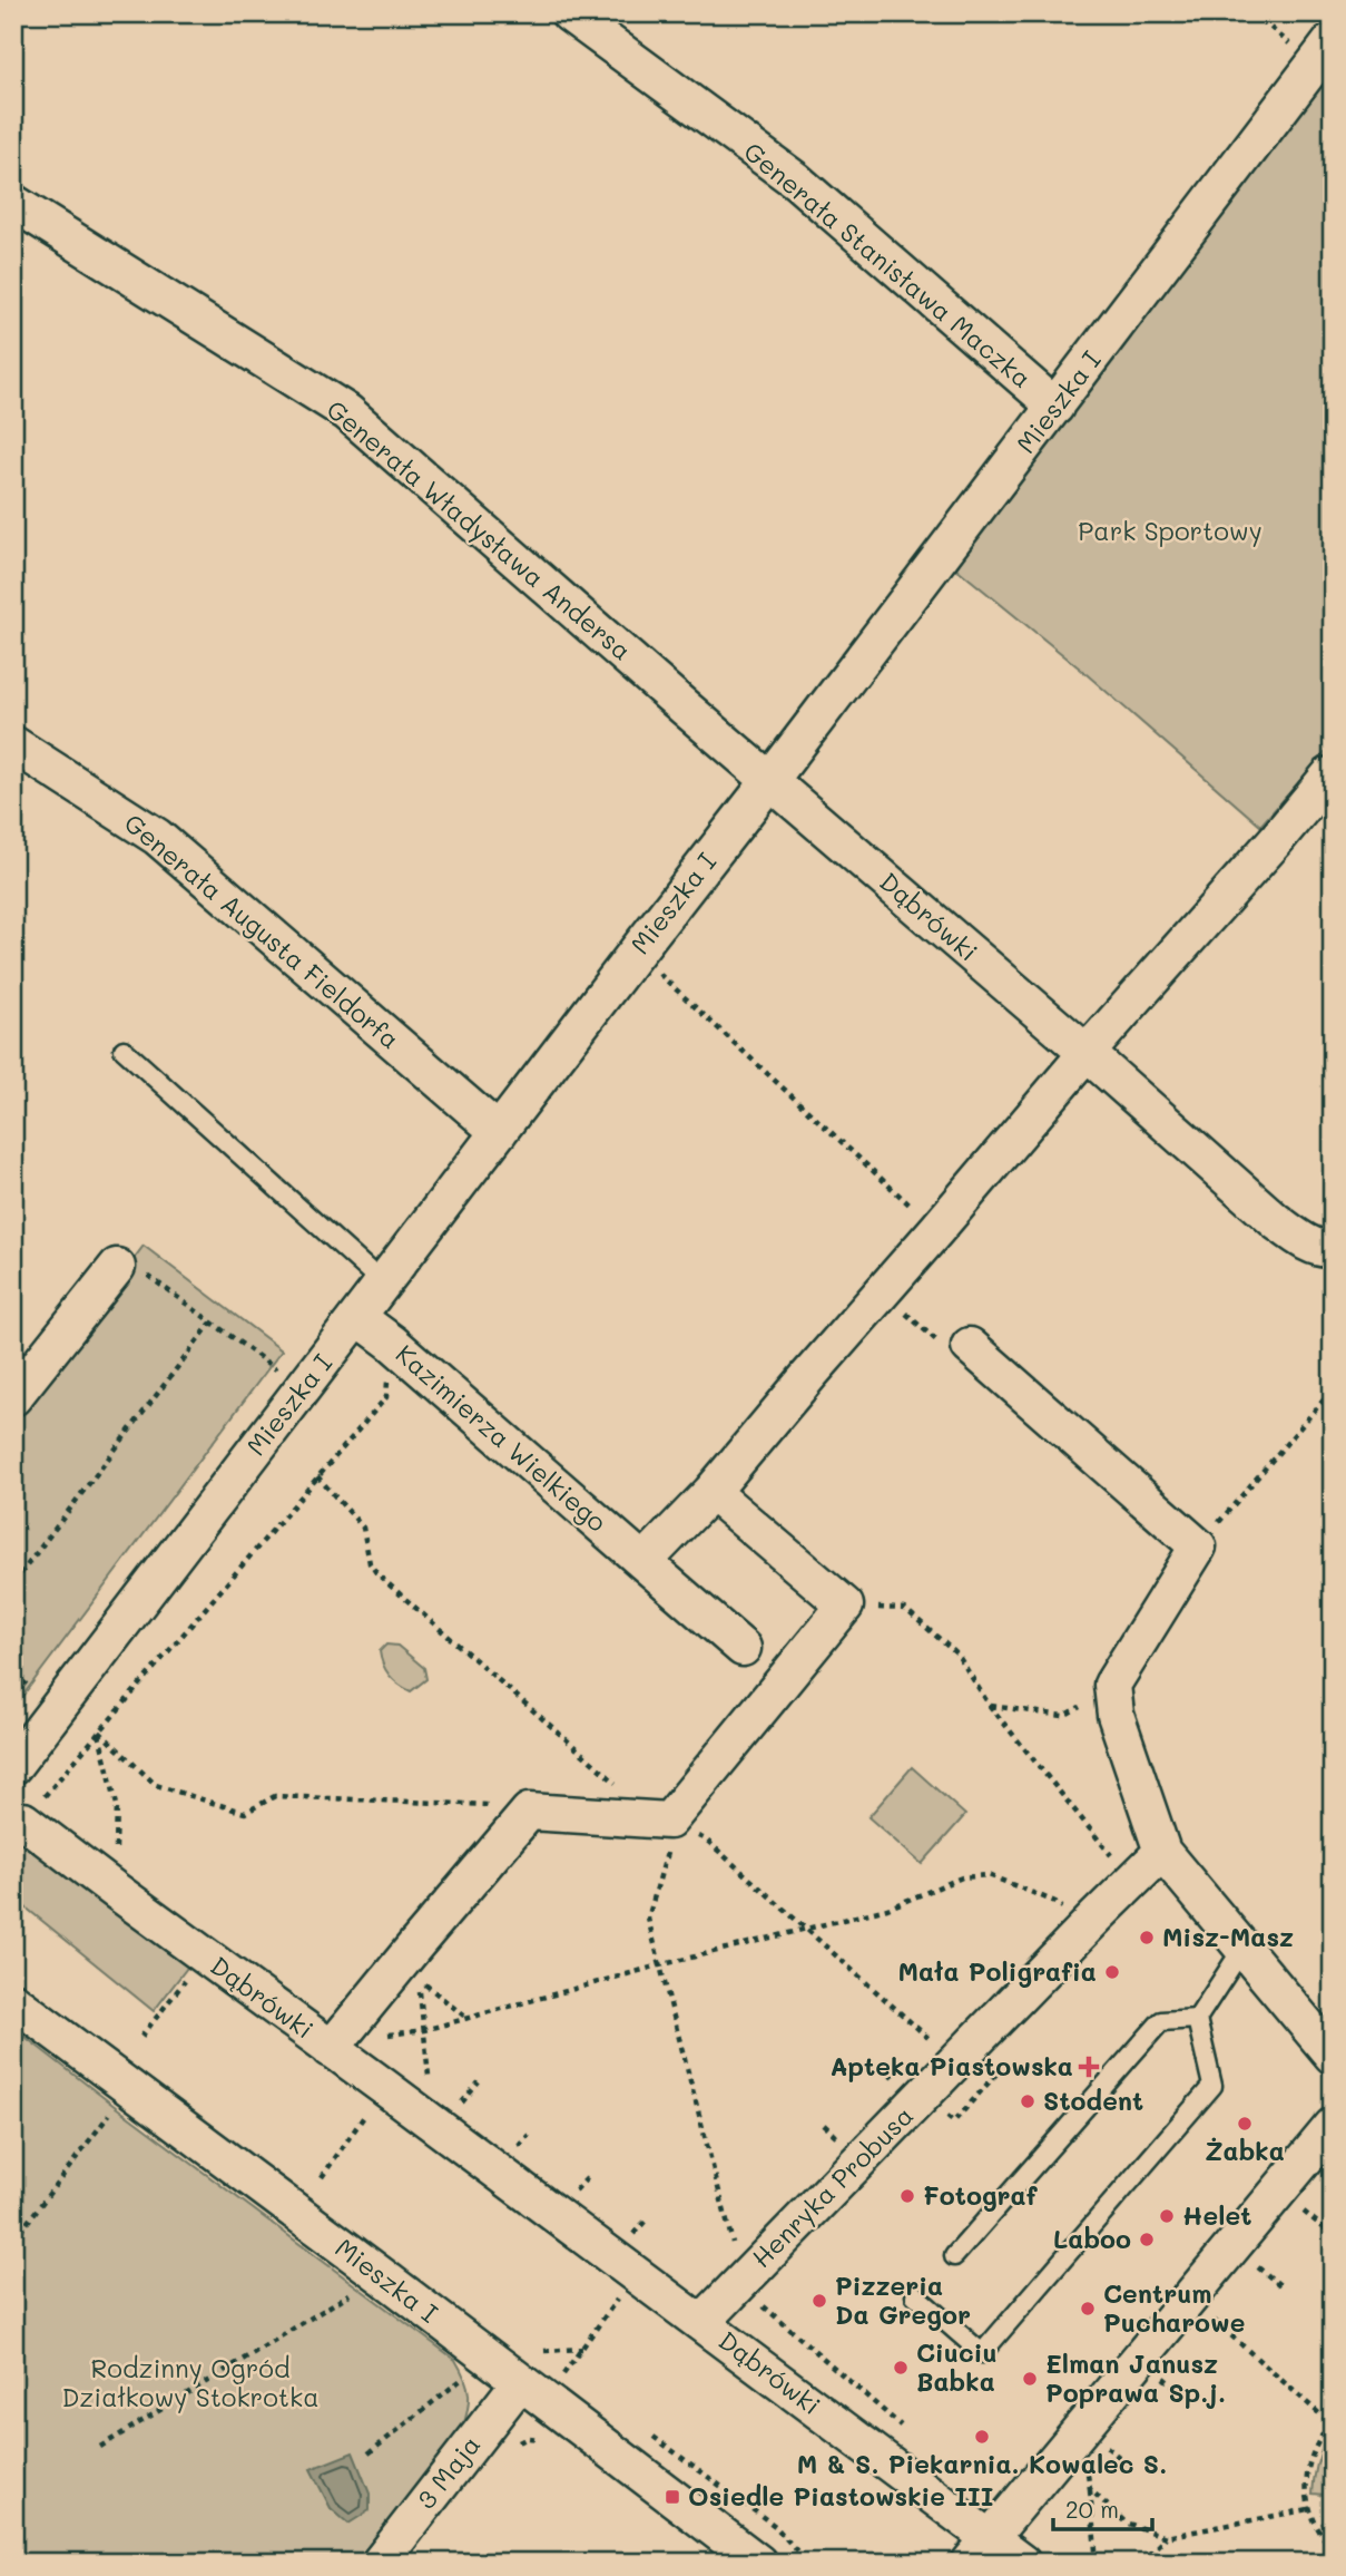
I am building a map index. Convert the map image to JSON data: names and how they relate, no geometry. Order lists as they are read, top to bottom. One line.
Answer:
{"streets":{"street":["Generała Stanisława Maczka","Mieszka I","Generała Władysława Andersa","Dąbrówki","Generała Augusta Fieldorfa","Kazimierza Wielkiego","Henryka Probusa","3 Maja"]},"crossings":[["Generała Stanisława Maczka","Mieszka I"],["Mieszka I","Generała Władysława Andersa"],["Mieszka I","Dąbrówki"],["Mieszka I","Generała Augusta Fieldorfa"],["Mieszka I","Kazimierza Wielkiego"],["Mieszka I","3 Maja"],["Generała Władysława Andersa","Dąbrówki"],["Dąbrówki","Henryka Probusa"]],"parks":["Park Sportowy","Rodzinny Ogród Działkowy Stokrotka"],"places":{"other":["Misz-Masz","Mała Poligrafia","Stodent","Żabka","Fotograf","Helet","Laboo","Pizzeria Da Gregor","Centrum Pucharowe","Ciuciu Babka","Elman Janusz Poprawa Sp.j.","M & S. Piekarnia. Kowalec S."],"health":["Apteka Piastowska"],"transit":["Osiedle Piastowskie III"]},"scale_bar":"20 m"}
